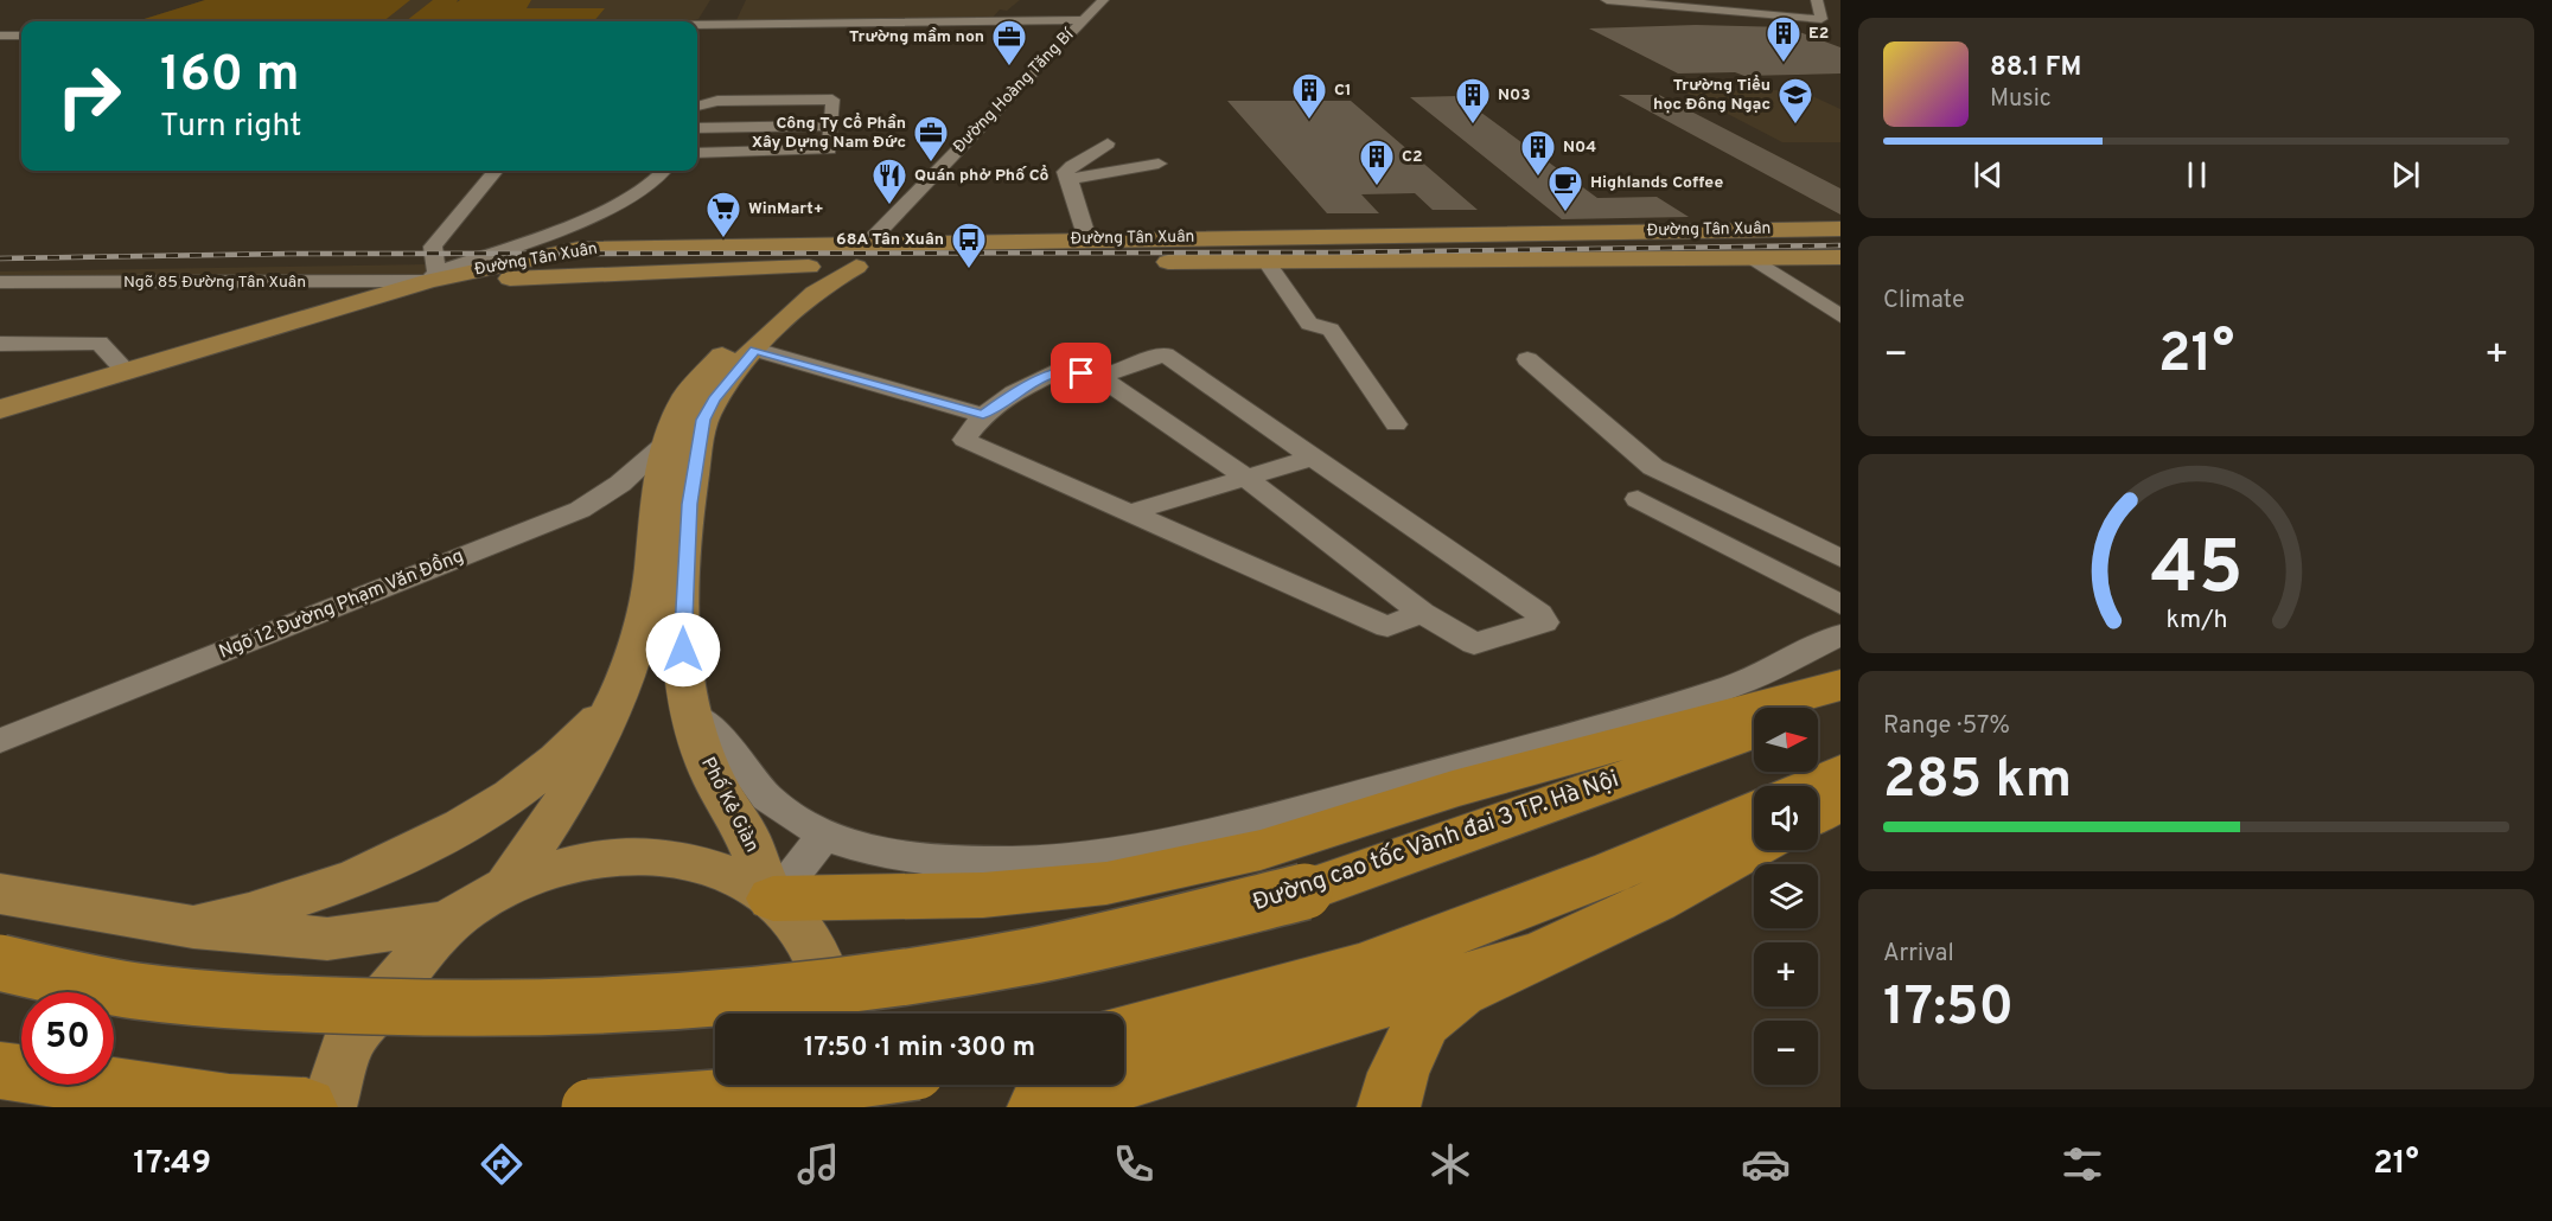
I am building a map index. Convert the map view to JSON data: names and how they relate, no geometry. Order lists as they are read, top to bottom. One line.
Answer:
{"streets":{"highway":["Đường cao tốc Vành đai 3 TP. Hà Nội"],"main road":["Đường Tân Xuân","Phố Kẻ Giàn"],"street":["Đường Hoàng Tăng Bí","Ngõ 85 Đường Tân Xuân","Ngõ 12 Đường Phạm Văn Đồng"]},"crossings":[["Đường Hoàng Tăng Bí","Đường Tân Xuân"],["Đường Hoàng Tăng Bí","Phố Kẻ Giàn"],["Đường Tân Xuân","Ngõ 85 Đường Tân Xuân"],["Đường Tân Xuân","Phố Kẻ Giàn"],["Ngõ 12 Đường Phạm Văn Đồng","Phố Kẻ Giàn"]],"places":{"building":["E2","C1","N03","N04","C2"],"office":["Trường mầm non","Công Ty Cổ Phần Xây Dựng Nam Đức"],"school or university":["Trường Tiểu học Đông Ngạc"],"restaurant":["Quán phở Phố Cổ"],"cafe":["Highlands Coffee"],"supermarket":["WinMart+"],"bus stop":["68A Tân Xuân"]},"north":"right","page":{"turn":["160 m","Turn right"],"song":["88.1 FM","Music"],"tile":["Climate",["Range · 57%","285 km"],["Arrival","17:50"]],"heat":["−","21°","+"],"map_buttons":["+","−"],"limit":"50","trip":"17:50 · 1 min · 300 m","tabs":["17:49","21°"],"gauge":["45","km/h"]}}
